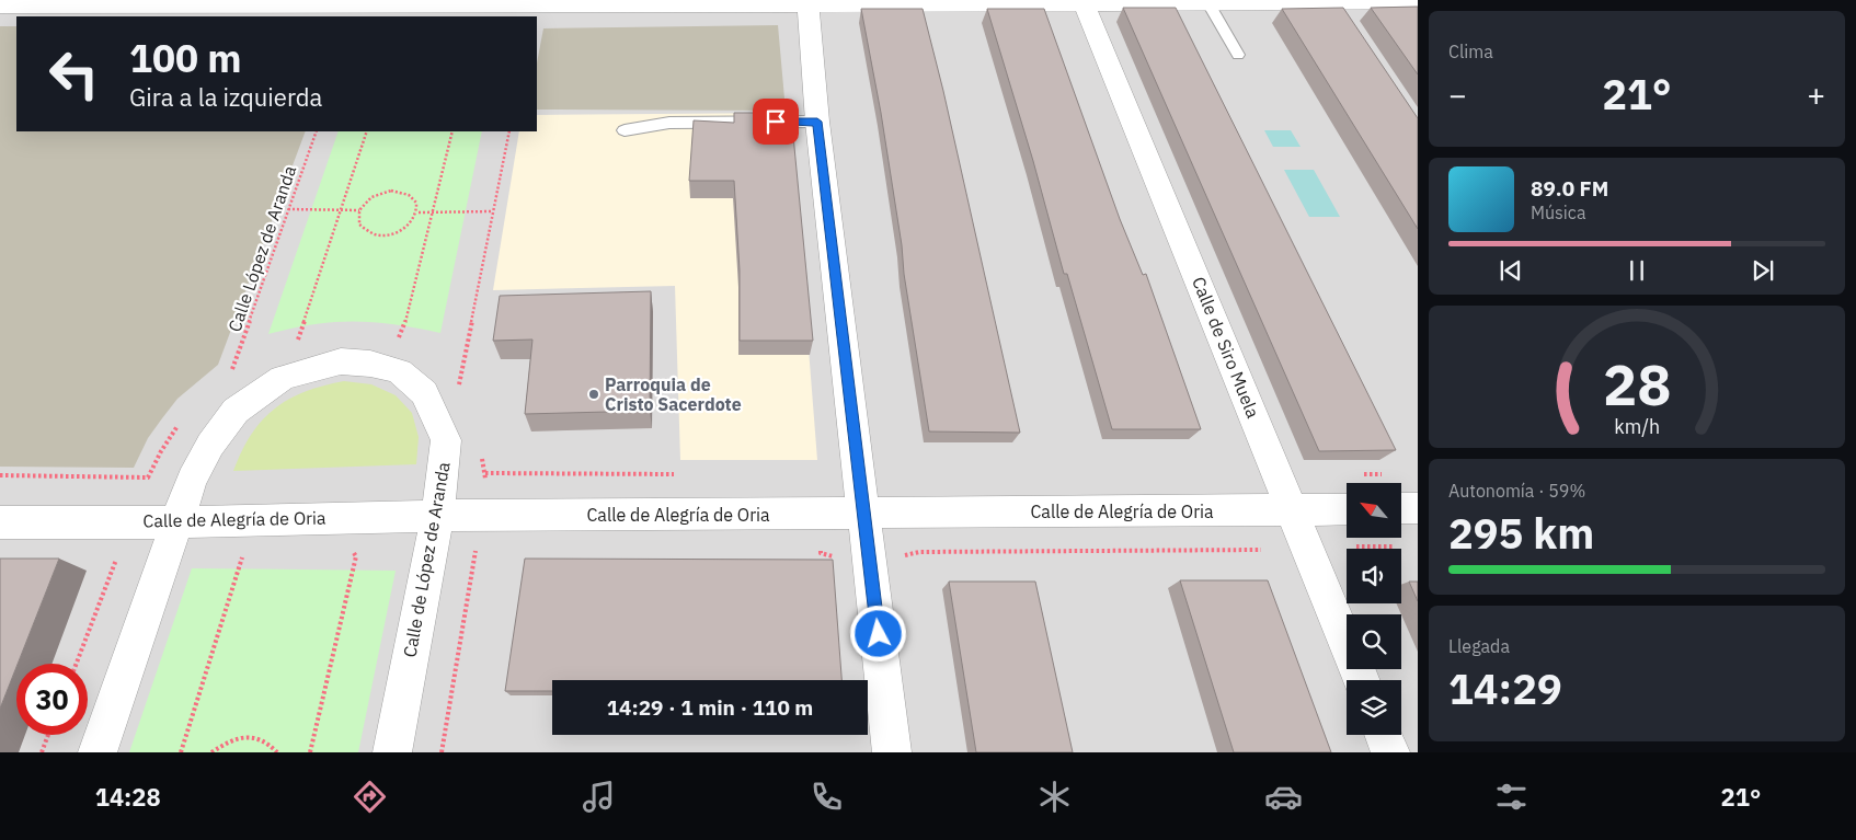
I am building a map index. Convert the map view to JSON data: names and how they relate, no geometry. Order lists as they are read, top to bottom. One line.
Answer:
{"streets":{"street":["Calle de Siro Muela","Calle de Alegría de Oria","Calle de López de Aranda"],"path":["Calle López de Aranda"]},"crossings":[["Calle de Siro Muela","Calle de Alegría de Oria"],["Calle de Alegría de Oria","Calle de López de Aranda"]],"places":["Parroquia de Cristo Sacerdote"],"north":"top left","page":{"tile":["Clima",["Autonomía · 59%","295 km"],["Llegada","14:29"]],"turn":["100 m","Gira a la izquierda"],"heat":["−","21°","+"],"song":["89.0 FM","Música"],"limit":"30","trip":"14:29 · 1 min · 110 m","tabs":["14:28","21°"],"gauge":["28","km/h"]}}
